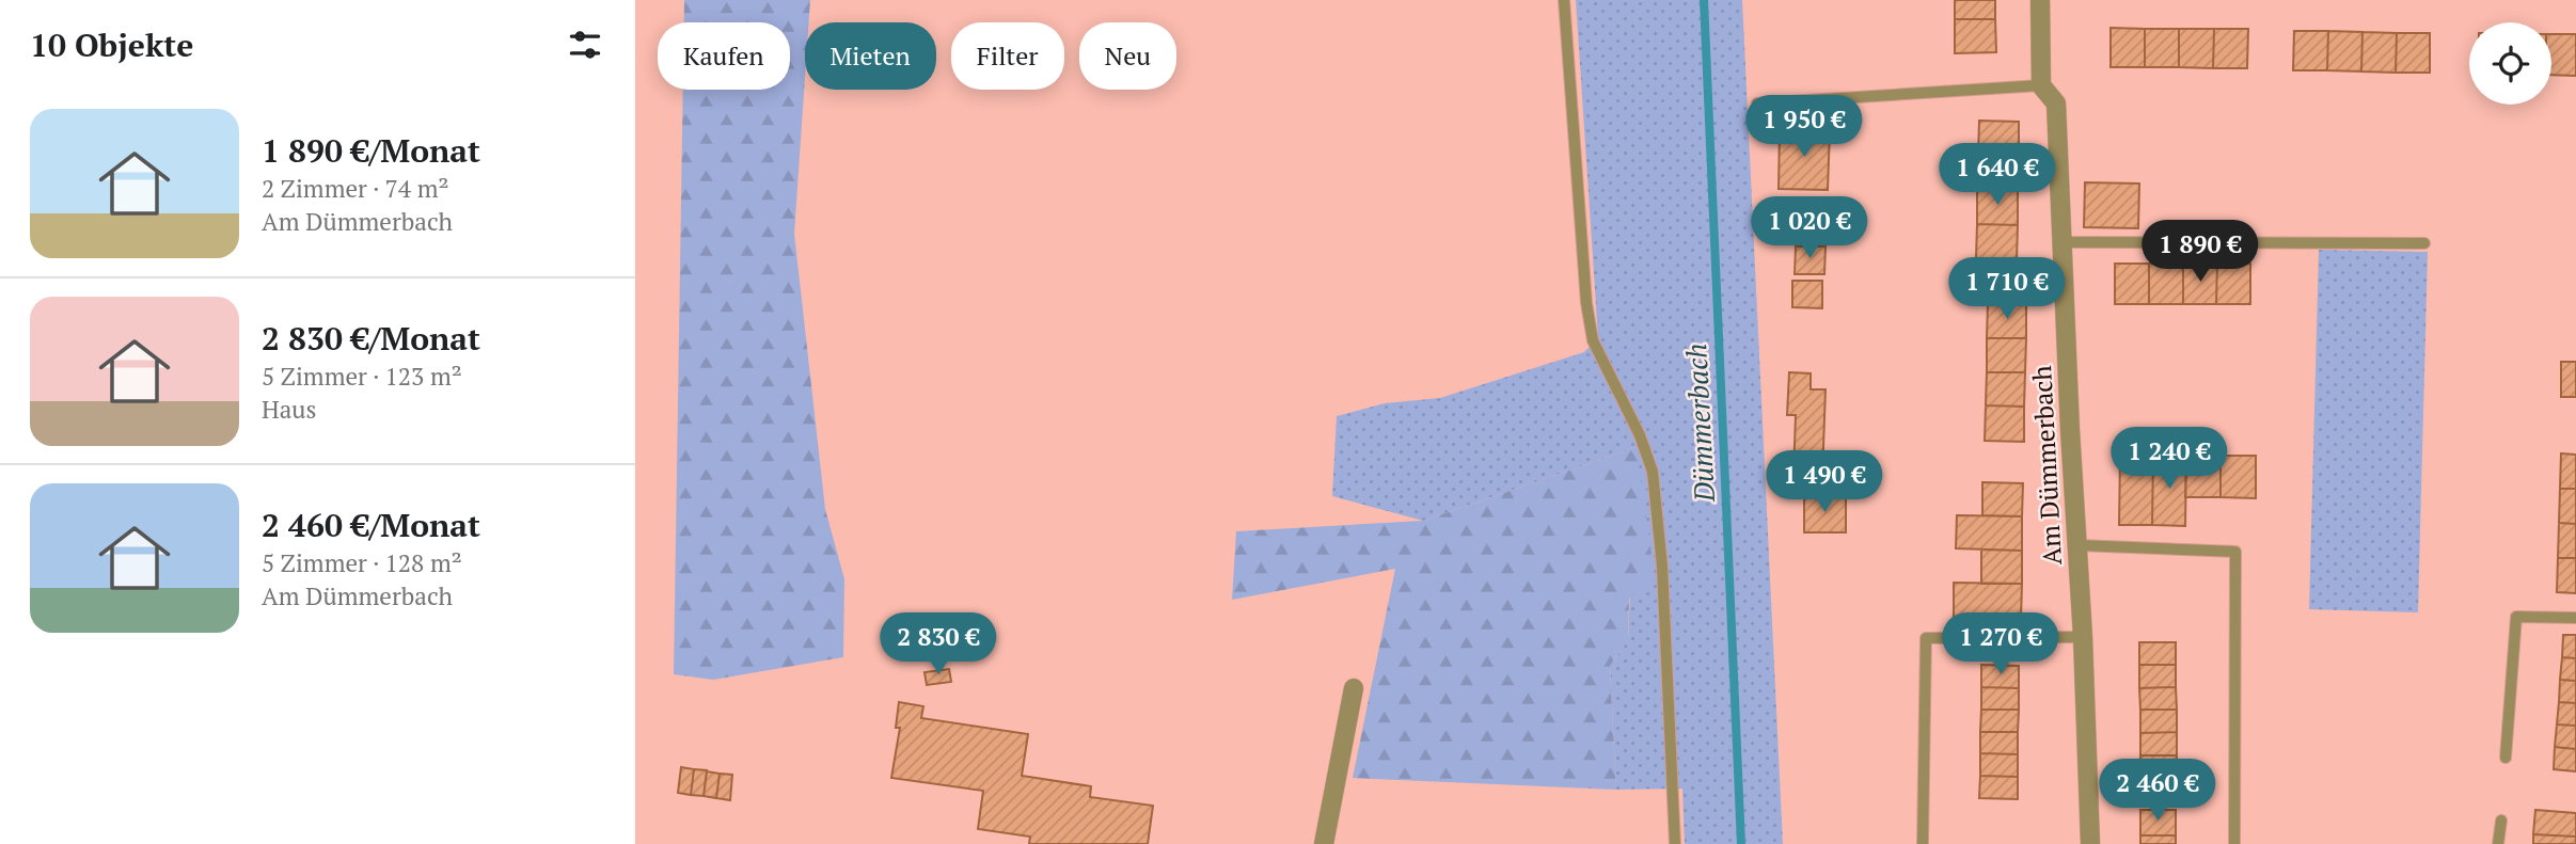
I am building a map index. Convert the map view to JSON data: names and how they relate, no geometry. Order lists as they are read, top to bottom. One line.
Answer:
{"streets":{"street":["Am Dümmerbach"]},"water":["Dümmerbach"],"page":{"heading":"10 Objekte","chip":["Kaufen","Mieten","Filter","Neu"],"list":[{"name":"1 890 €/Monat","note":"2 Zimmer · 74 m² · Am Dümmerbach"},{"name":"2 830 €/Monat","note":"5 Zimmer · 123 m² · Haus"},{"name":"2 460 €/Monat","note":"5 Zimmer · 128 m² · Am Dümmerbach"}],"price":["1 950 €","1 640 €","1 020 €","1 890 €","1 710 €","1 240 €","1 490 €","2 830 €","1 270 €","2 460 €"]}}
